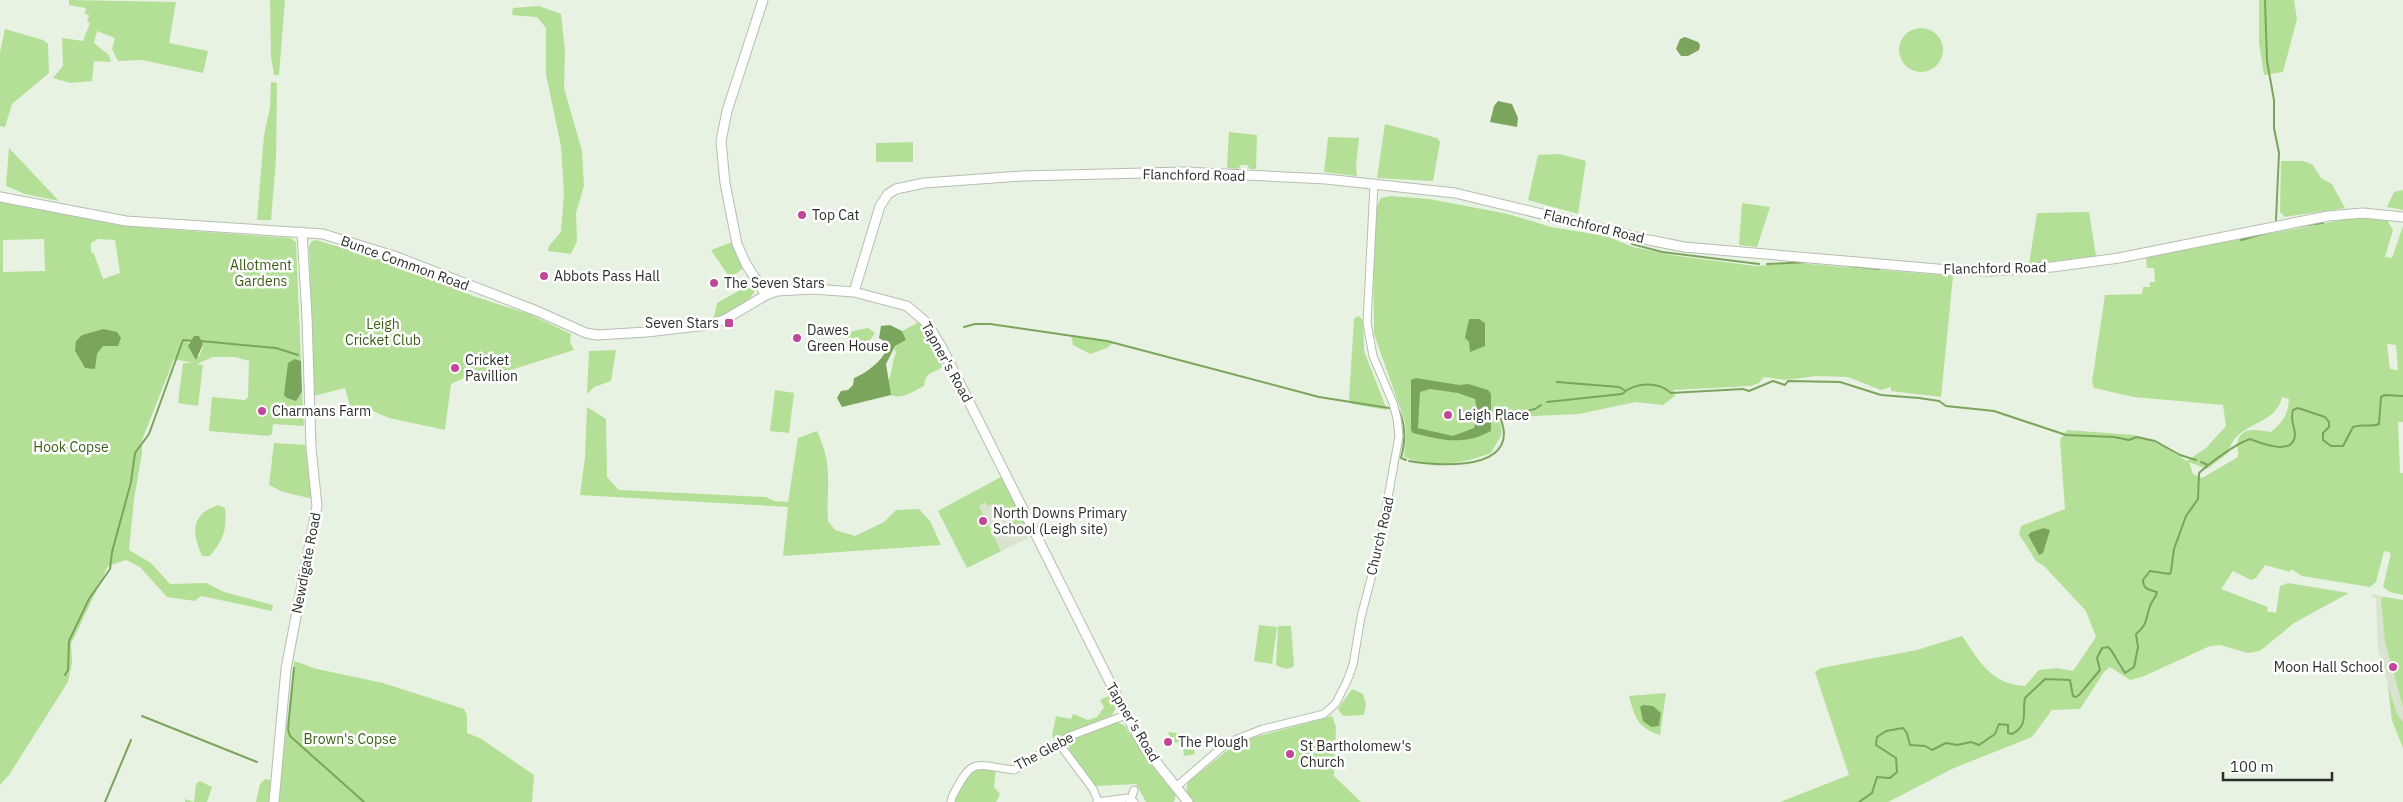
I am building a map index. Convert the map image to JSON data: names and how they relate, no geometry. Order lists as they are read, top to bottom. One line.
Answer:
{"streets":{"street":["Flanchford Road","Bunce Common Road","Tapner's Road","Church Road","Newdigate Road","The Glebe"]},"crossings":[["Flanchford Road","Tapner's Road"],["Flanchford Road","Church Road"],["Bunce Common Road","Tapner's Road"],["Bunce Common Road","Newdigate Road"],["Tapner's Road","Church Road"],["Tapner's Road","The Glebe"]],"parks":["Allotment Gardens","Leigh Cricket Club","Hook Copse","Brown's Copse"],"places":{"other":["Top Cat","Abbots Pass Hall","The Seven Stars","Dawes Green House","Cricket Pavillion","Charmans Farm","Leigh Place","North Downs Primary School (Leigh site)","Moon Hall School","The Plough","St Bartholomew's Church"],"transit":["Seven Stars"]},"scale_bar":"100 m"}
